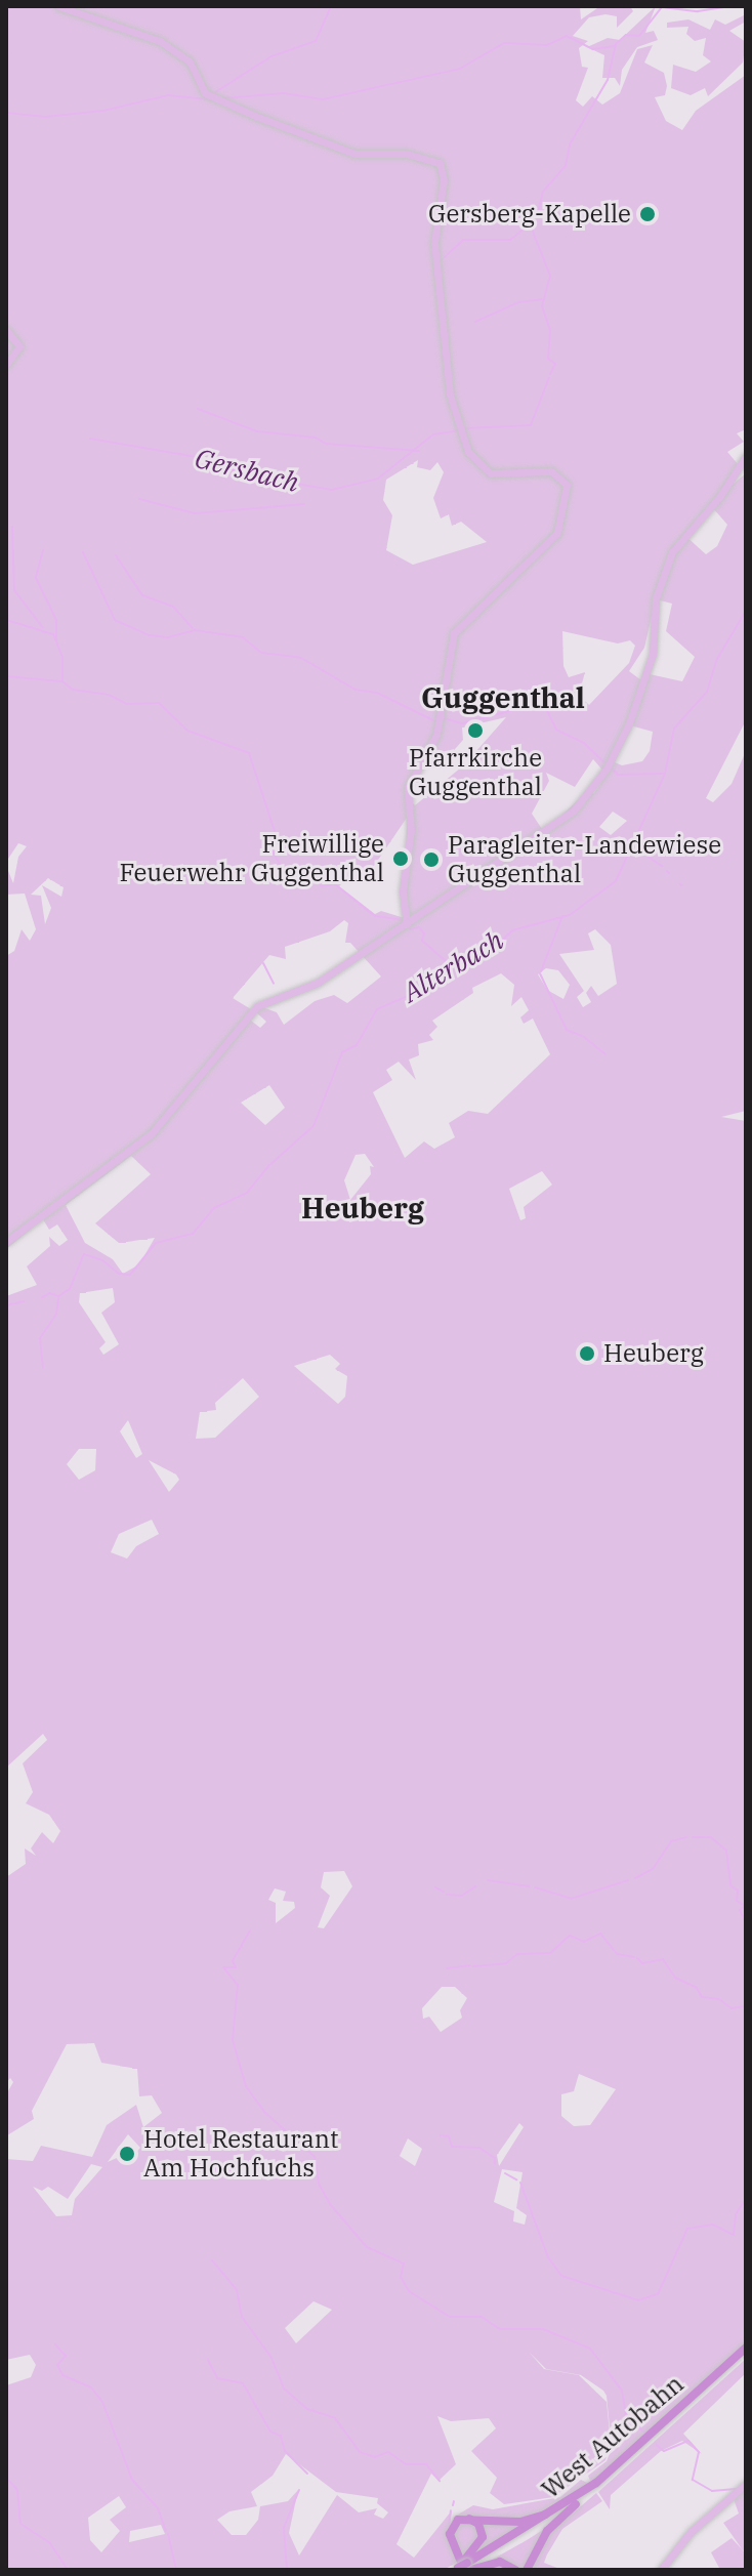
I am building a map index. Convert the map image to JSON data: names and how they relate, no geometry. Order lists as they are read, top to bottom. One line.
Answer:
{"streets":{"highway":["West Autobahn"]},"districts":["Guggenthal","Heuberg"],"water":["Gersbach","Alterbach"],"places":["Gersberg-Kapelle","Pfarrkirche Guggenthal","Freiwillige Feuerwehr Guggenthal","Paragleiter-Landewiese Guggenthal","Heuberg","Hotel Restaurant Am Hochfuchs"]}
